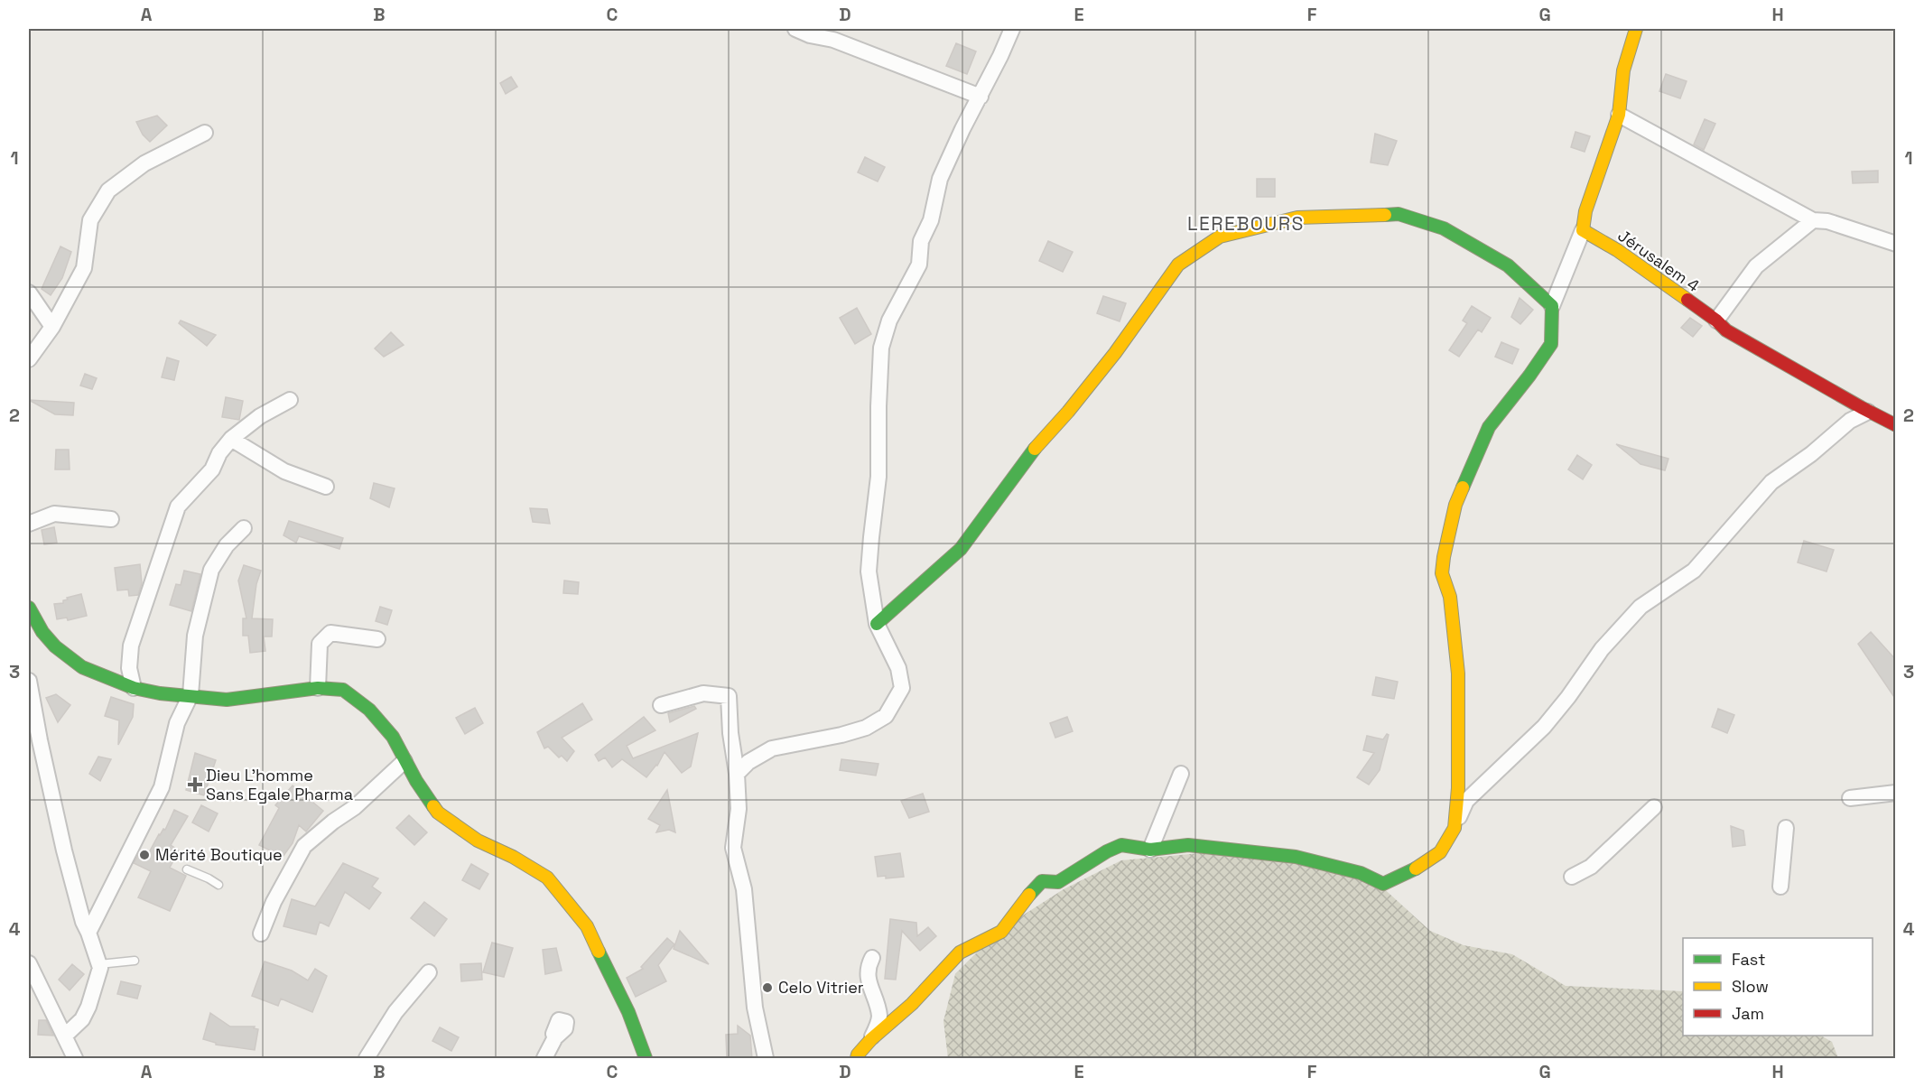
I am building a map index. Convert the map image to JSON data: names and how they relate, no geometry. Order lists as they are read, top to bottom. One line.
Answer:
{"streets":{"street":["Jérusalem 4"]},"districts":["LEREBOURS"],"places":{"health":["Dieu L'homme Sans Egale Pharma"],"other":["Mérité Boutique","Celo Vitrier"]},"legend":["Fast","Slow","Jam"],"grid":{"columns":["A","B","C","D","E","F","G","H"],"rows":["1","2","3","4"]}}
